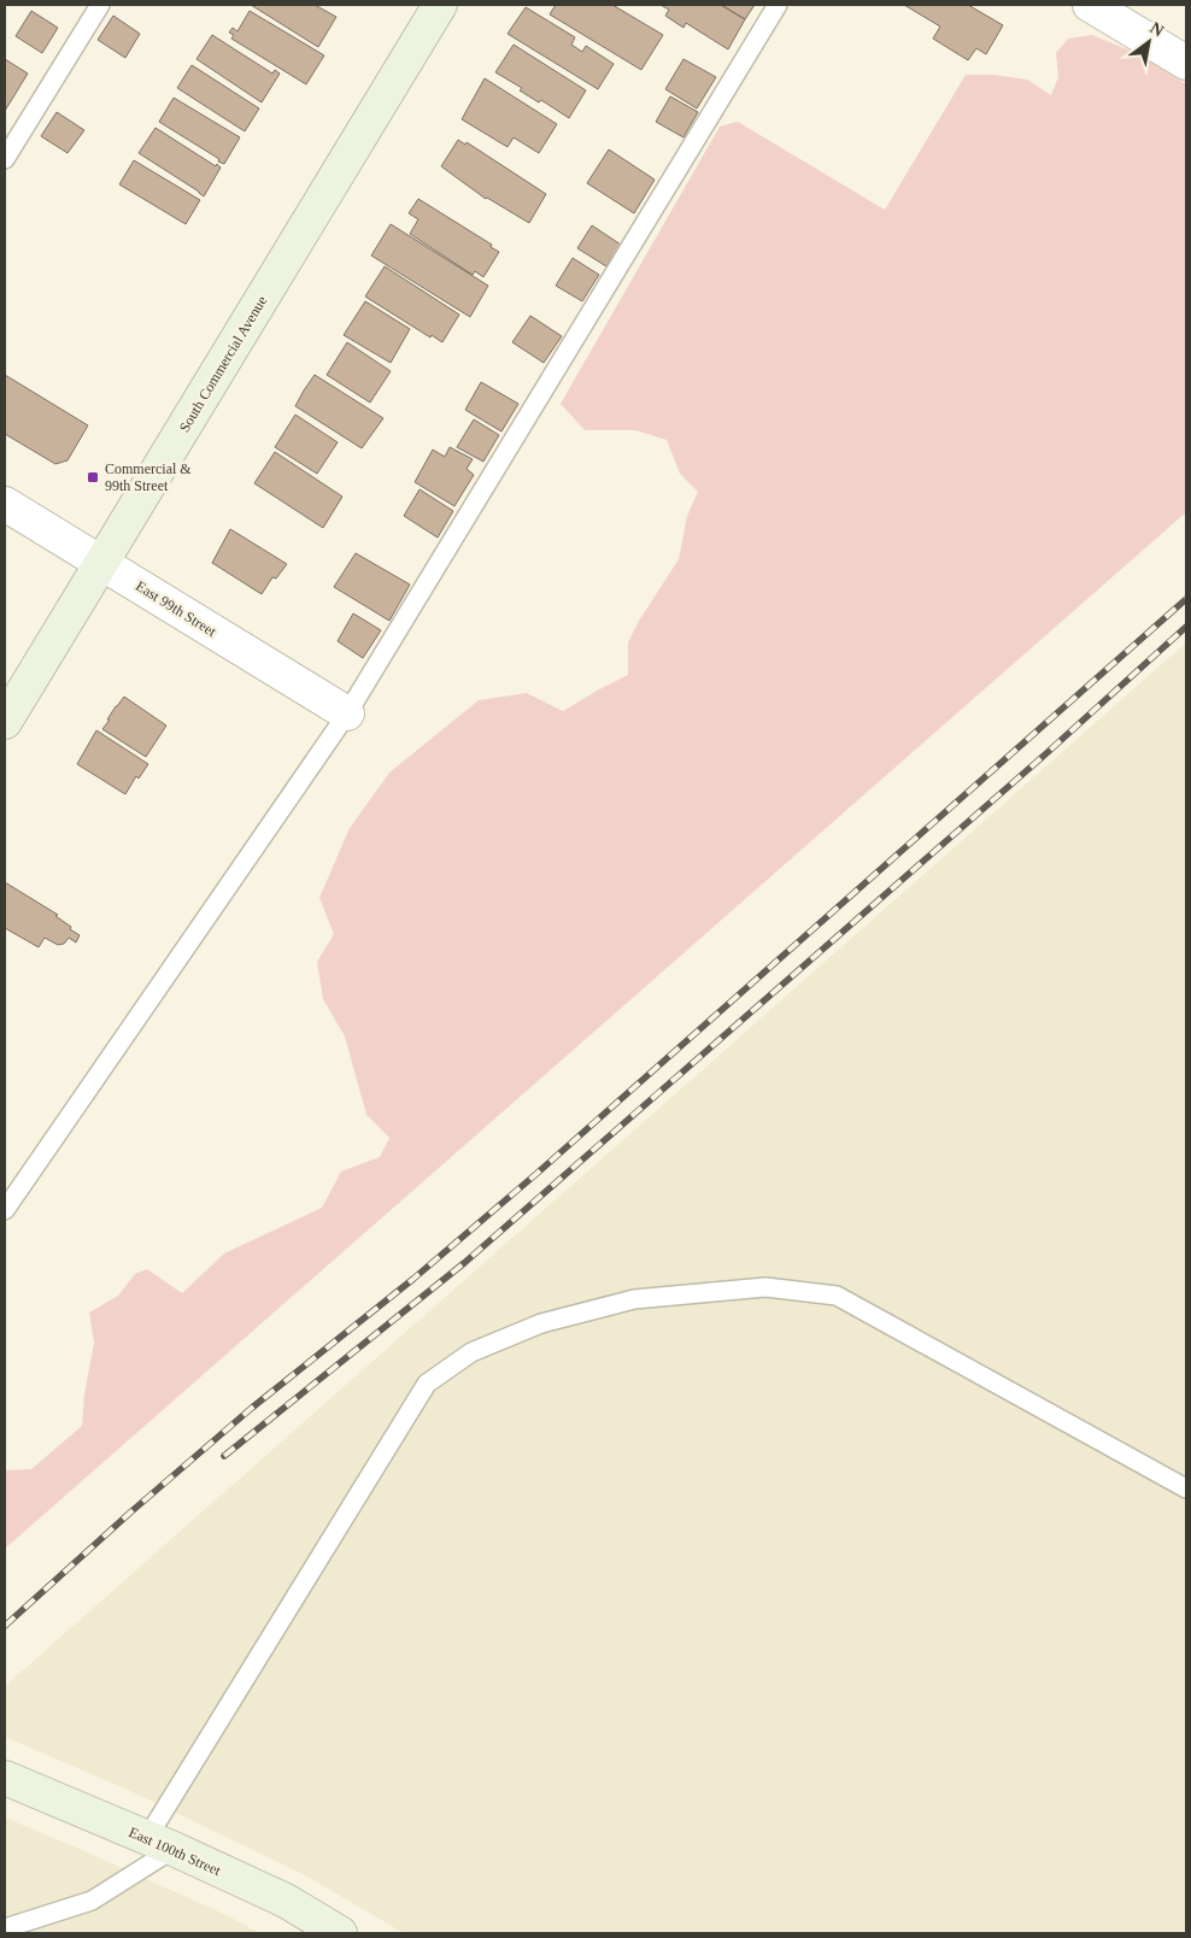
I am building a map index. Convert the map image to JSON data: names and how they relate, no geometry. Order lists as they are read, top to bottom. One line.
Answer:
{"streets":{"main road":["South Commercial Avenue","East 100th Street"],"street":["East 99th Street"]},"crossings":[["South Commercial Avenue","East 99th Street"]],"places":{"transit":["Commercial & 99th Street"]},"north":"top right"}
